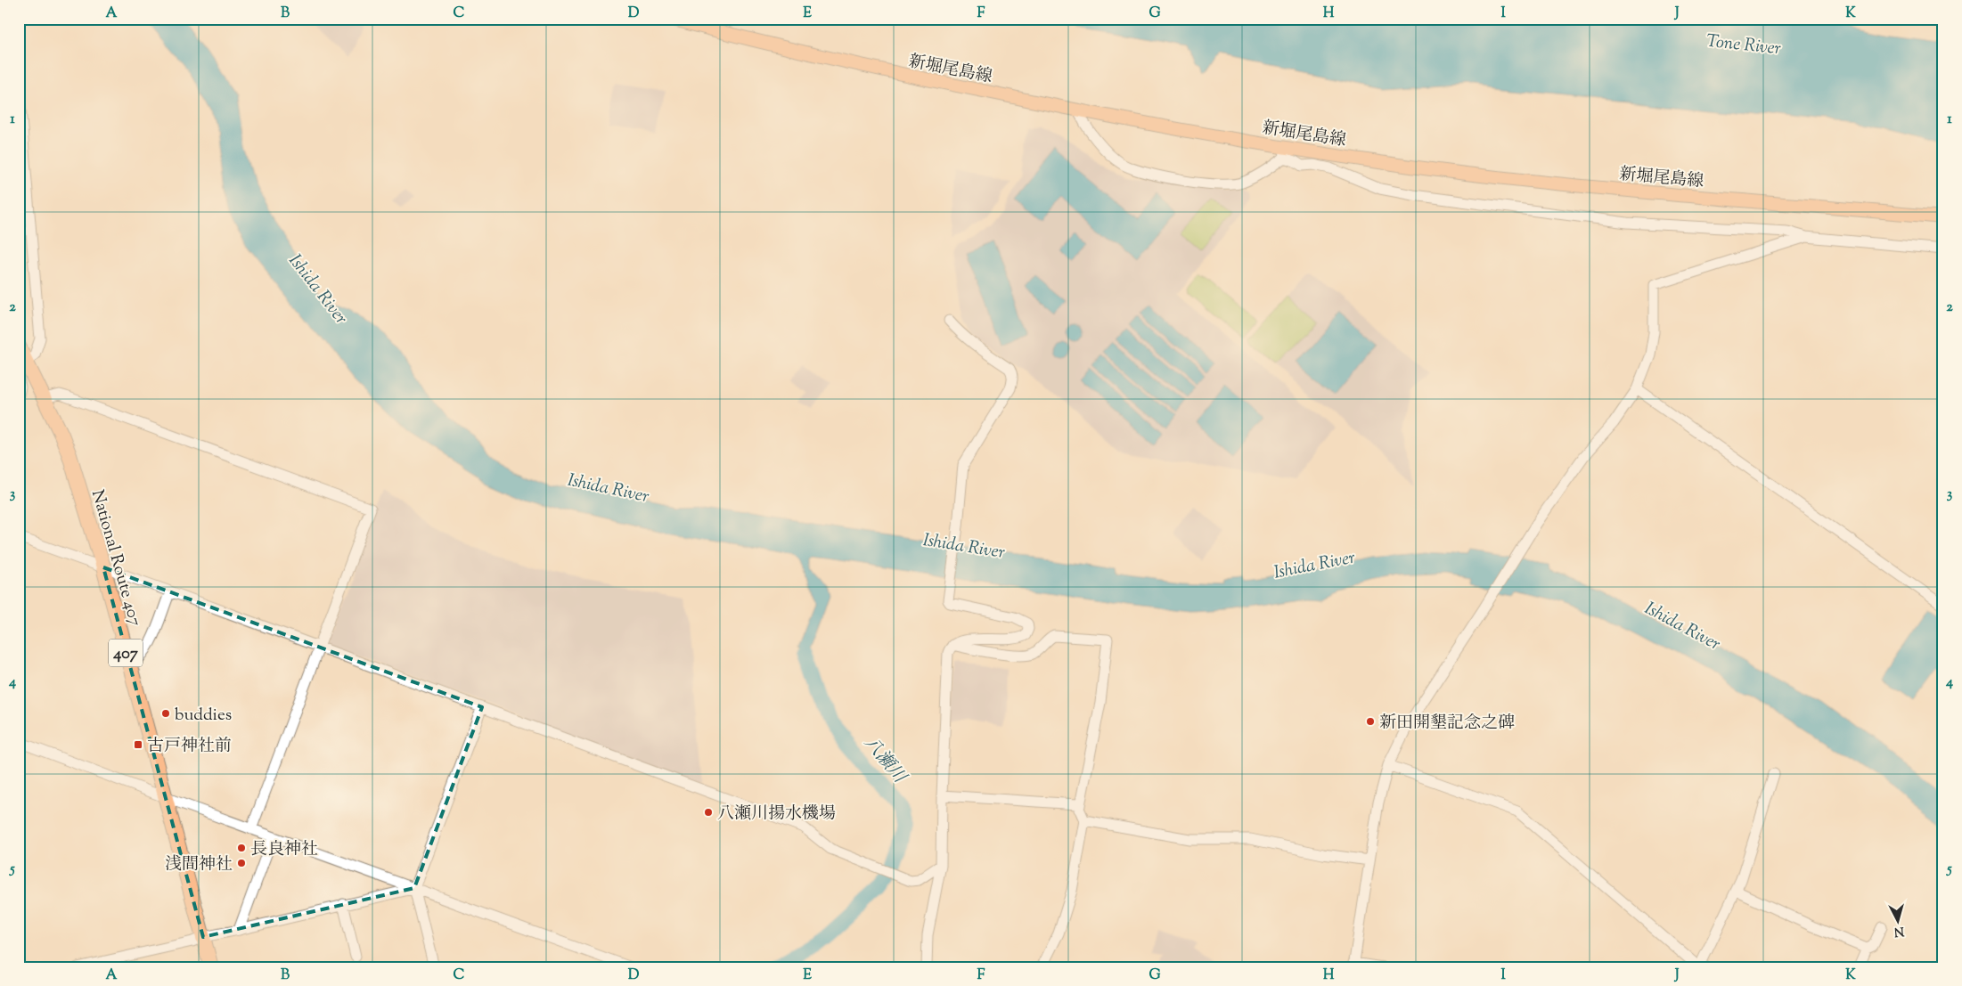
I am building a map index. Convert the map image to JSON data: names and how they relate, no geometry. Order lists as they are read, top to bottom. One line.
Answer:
{"streets":{"highway":["National Route 407","407"],"main road":["新堀尾島線"]},"water":["Tone River","Ishida River","八瀬川"],"places":{"other":["buddies","新田開墾記念之碑","八瀬川揚水機場","長良神社","浅間神社"],"transit":["古戸神社前"]},"north":"bottom","grid":{"columns":["A","B","C","D","E","F","G","H","I","J","K"],"rows":["1","2","3","4","5"]}}
